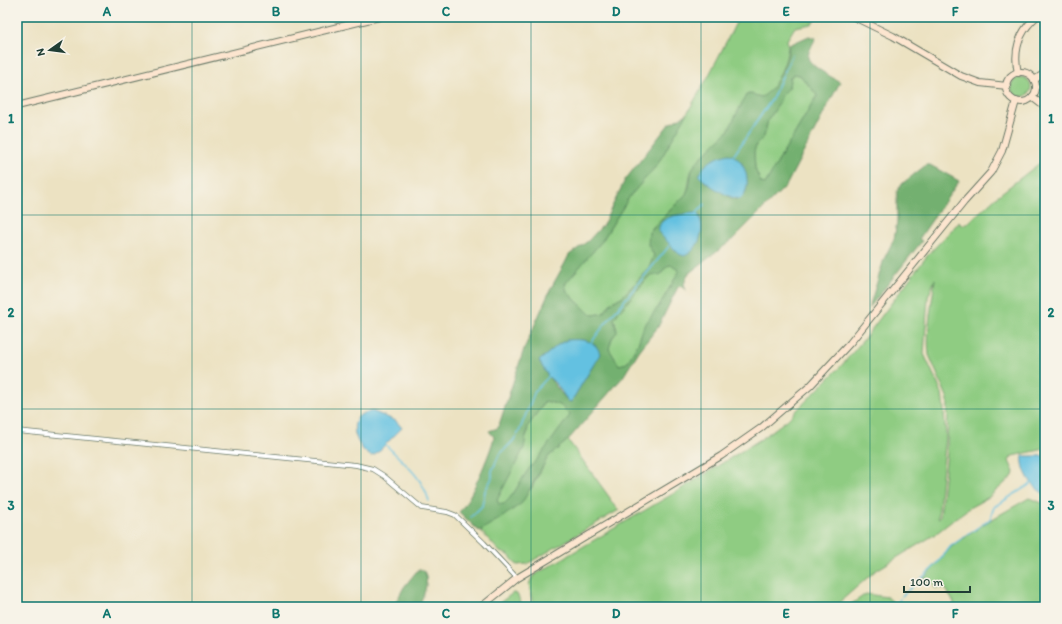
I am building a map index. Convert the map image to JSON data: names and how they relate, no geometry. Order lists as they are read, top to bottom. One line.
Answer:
{"scale_bar":"100 m","north":"left","grid":{"columns":["A","B","C","D","E","F"],"rows":["1","2","3"]}}
